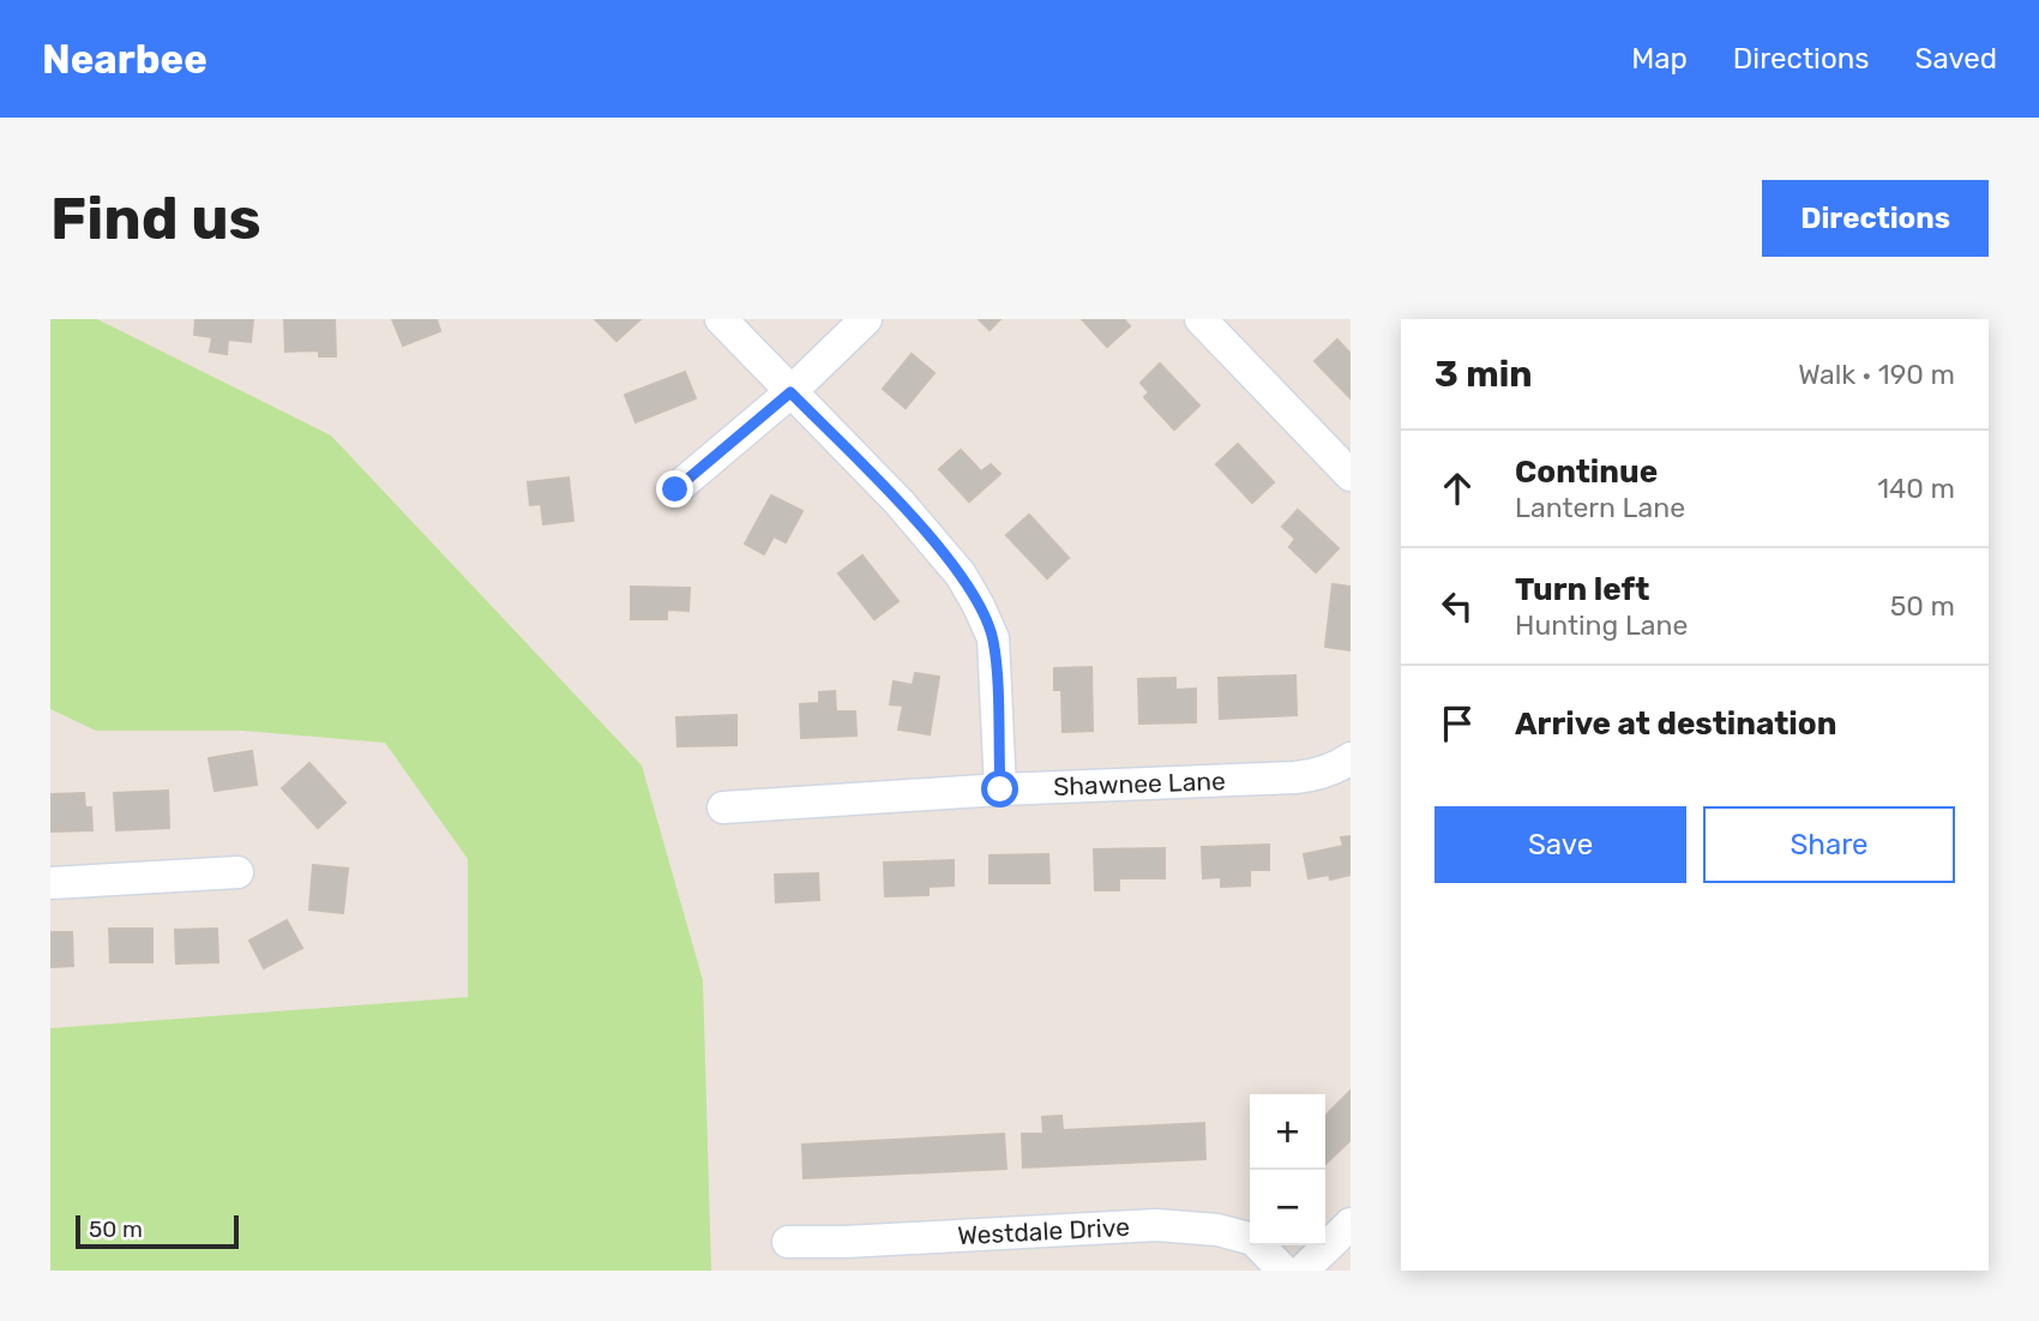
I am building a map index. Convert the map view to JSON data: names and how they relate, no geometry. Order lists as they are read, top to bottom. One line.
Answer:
{"streets":{"street":["Shawnee Lane","Westdale Drive"]},"scale_bar":"50 m","page":{"header":"Nearbee","nav":["Map","Directions","Saved"],"buttons":["Directions",["Save","Share"]],"title":"Find us","heading":["3 min","Walk · 190 m"],"list":[["Continue","Lantern Lane","140 m"],["Turn left","Hunting Lane","50 m"],"Arrive at destination"],"map_buttons":["+","−"],"scale":"50 m"}}
